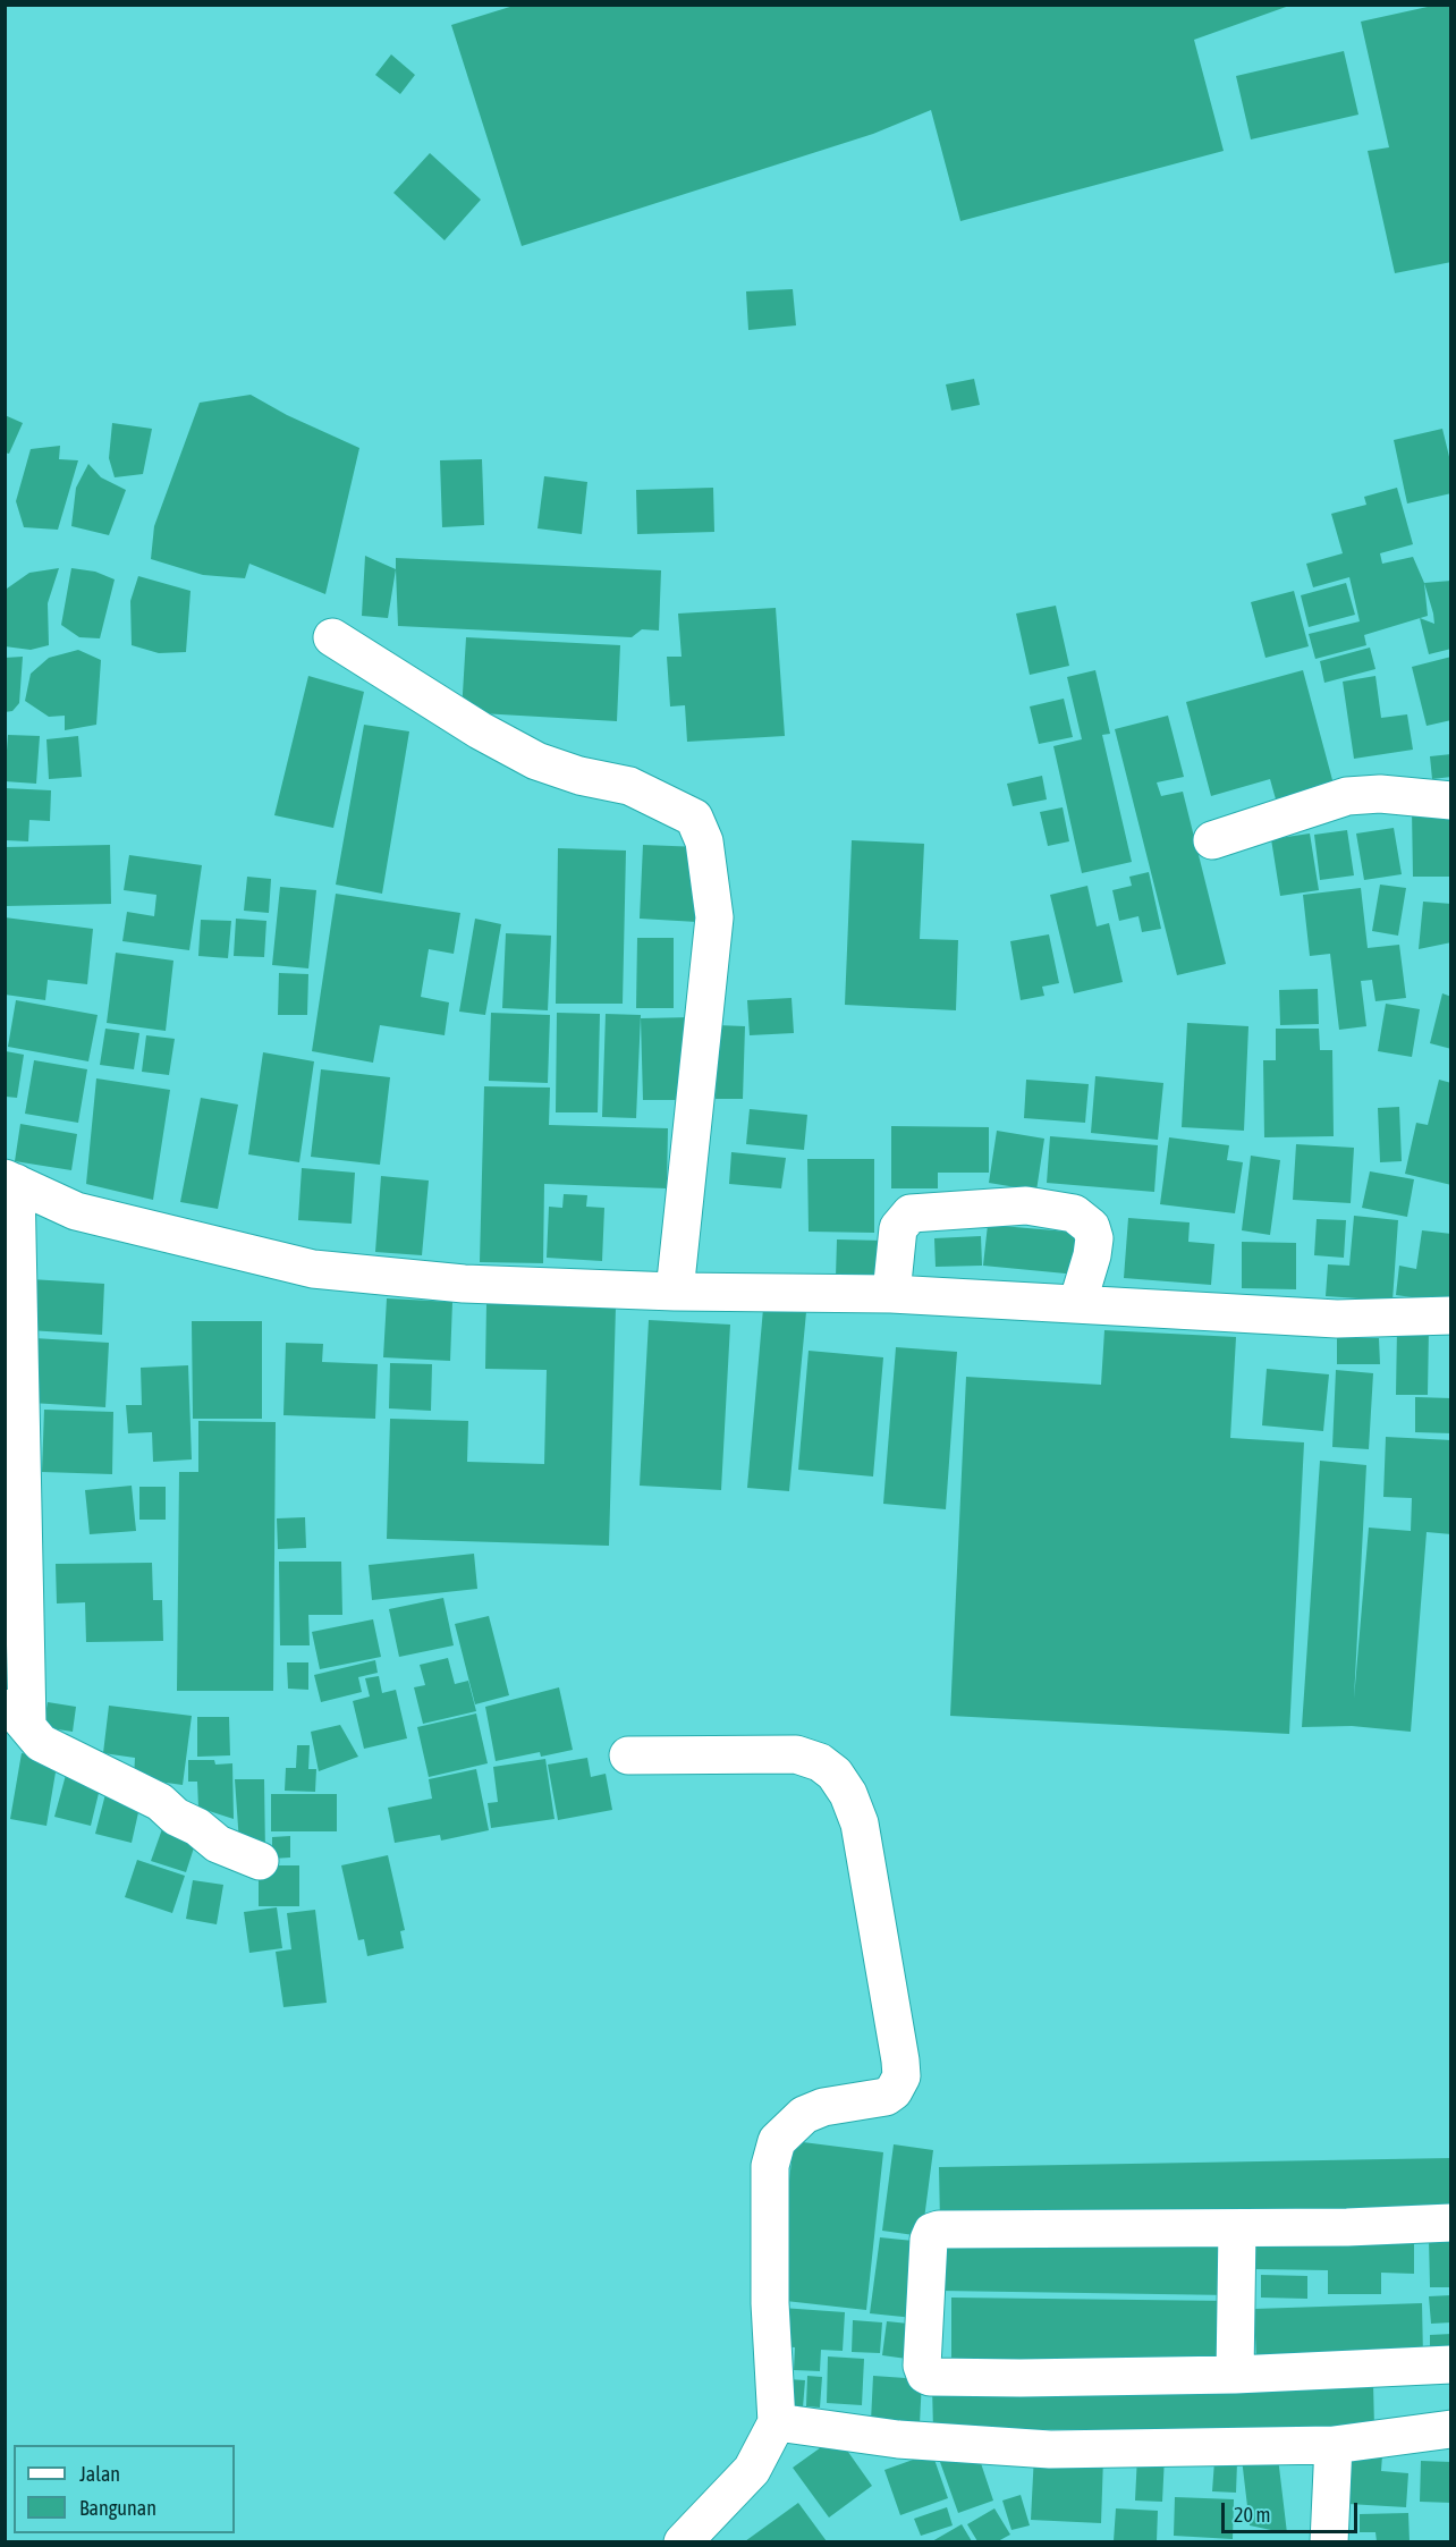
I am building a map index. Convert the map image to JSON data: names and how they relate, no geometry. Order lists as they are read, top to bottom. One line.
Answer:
{"legend":["Jalan","Bangunan"],"scale_bar":"20 m"}
